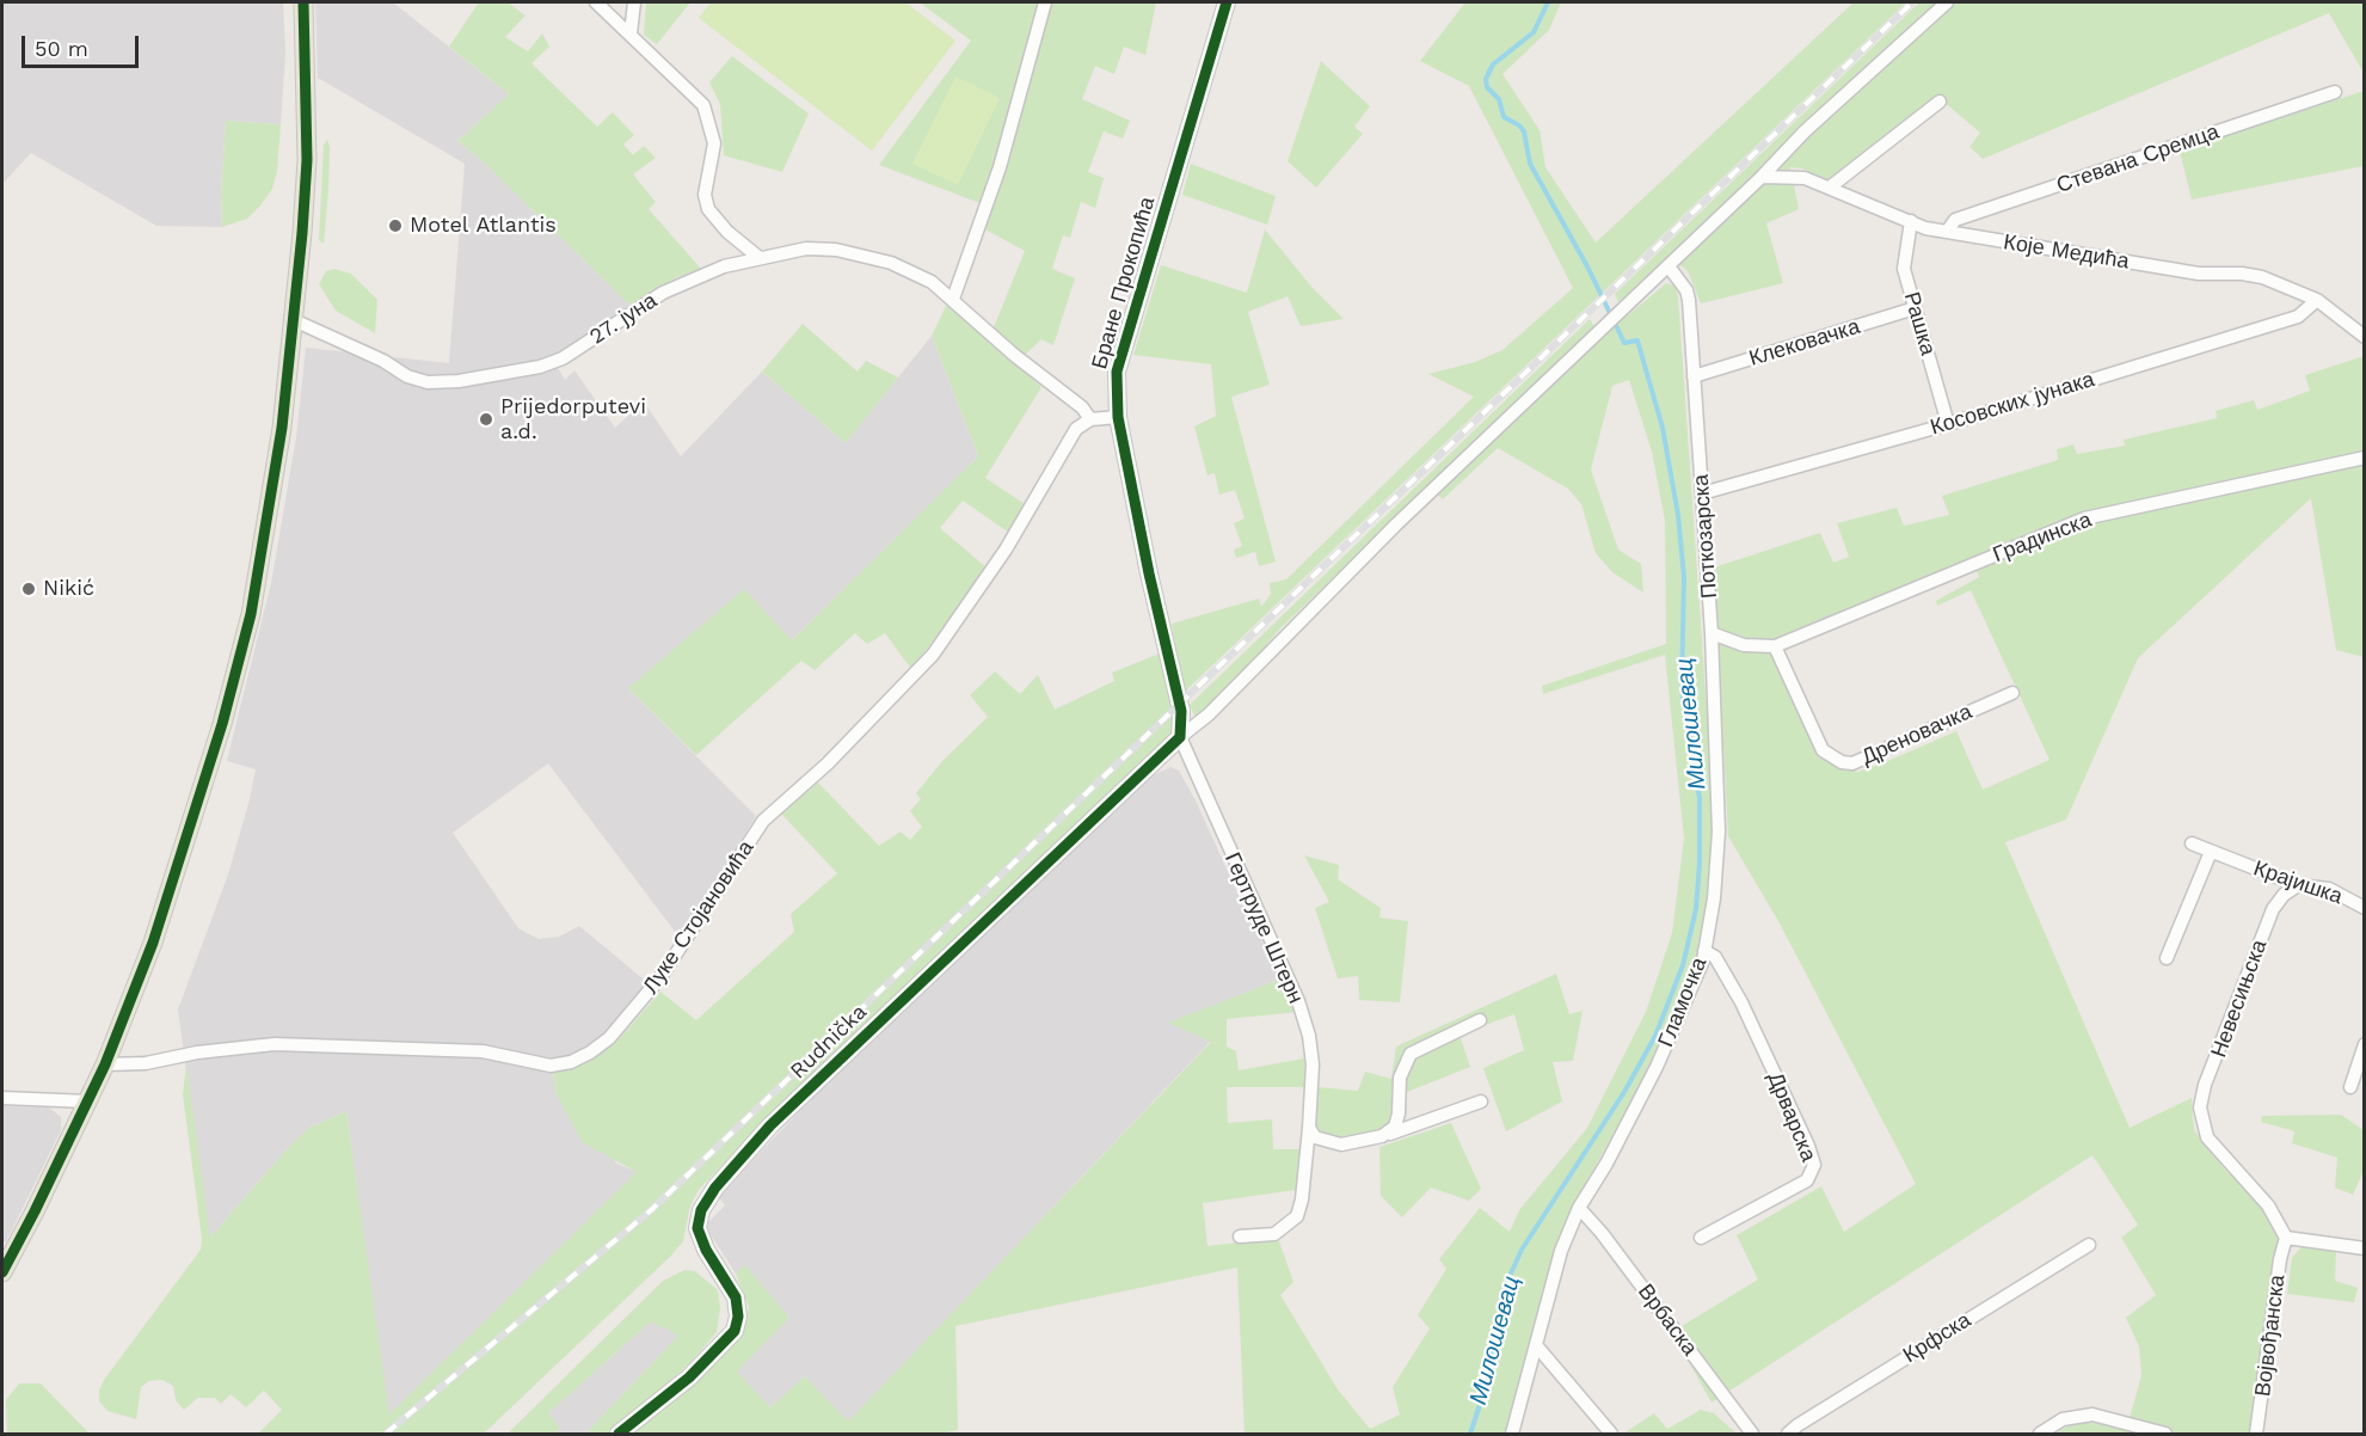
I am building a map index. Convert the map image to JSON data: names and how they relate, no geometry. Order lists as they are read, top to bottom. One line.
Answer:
{"streets":{"street":["Стевана Сремца","Које Медића","Бране Прокопића","27. јуна","Рашка","Клековачка","Косовских јунака","Поткозарска","Градинска","Дреновачка","Крајишка","Луке Стојановића","Гертруде Штерн","Невесињска","Гламочка","Rudnička","Дрварска","Врбаска","Војвођанска","Крфска"]},"crossings":[["Стевана Сремца","Које Медића"],["Које Медића","Рашка"],["Које Медића","Косовских јунака"],["Бране Прокопића","Гертруде Штерн"],["Бране Прокопића","Rudnička"],["27. јуна","Луке Стојановића"],["Рашка","Клековачка"],["Рашка","Косовских јунака"],["Клековачка","Поткозарска"],["Косовских јунака","Поткозарска"],["Поткозарска","Гламочка"],["Градинска","Дреновачка"],["Крајишка","Невесињска"],["Гертруде Штерн","Rudnička"],["Невесињска","Војвођанска"],["Гламочка","Дрварска"],["Гламочка","Врбаска"]],"water":["Милошевац"],"places":["Motel Atlantis","Prijedorputevi a.d.","Nikić"],"scale_bar":"50 m"}
